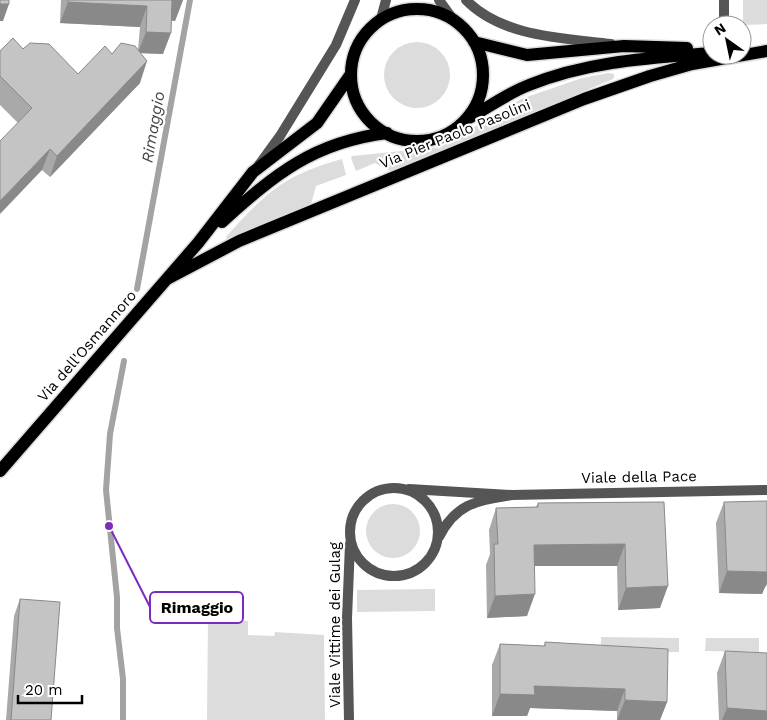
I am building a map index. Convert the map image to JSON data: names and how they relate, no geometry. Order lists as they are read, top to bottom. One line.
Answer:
{"streets":{"main road":["Via Pier Paolo Pasolini","Via dell'Osmannoro"],"street":["Viale della Pace","Viale Vittime dei Gulag"]},"crossings":[["Via Pier Paolo Pasolini","Via dell'Osmannoro"],["Viale della Pace","Viale Vittime dei Gulag"]],"water":["Rimaggio"],"places":["Rimaggio"],"scale_bar":"20 m","north":"top left"}
